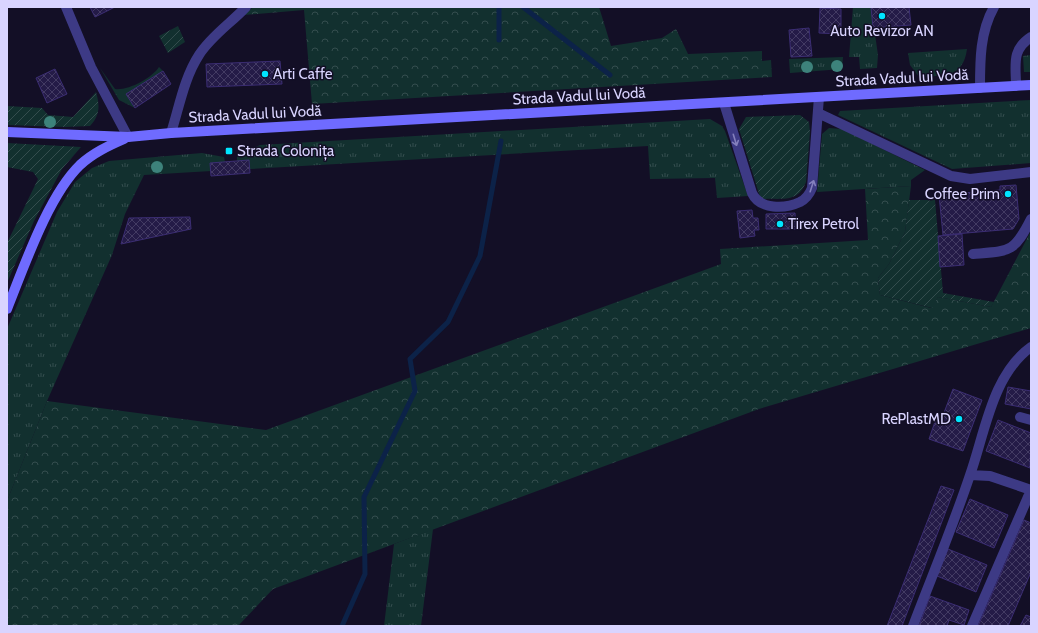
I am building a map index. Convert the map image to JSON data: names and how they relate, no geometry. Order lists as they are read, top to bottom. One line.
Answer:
{"streets":{"main road":["Strada Vadul lui Vodă"]},"places":{"other":["Auto Revizor AN","Arti Caffe","Coffee Prim","Tirex Petrol","RePlastMD"],"transit":["Strada Colonița"]}}
